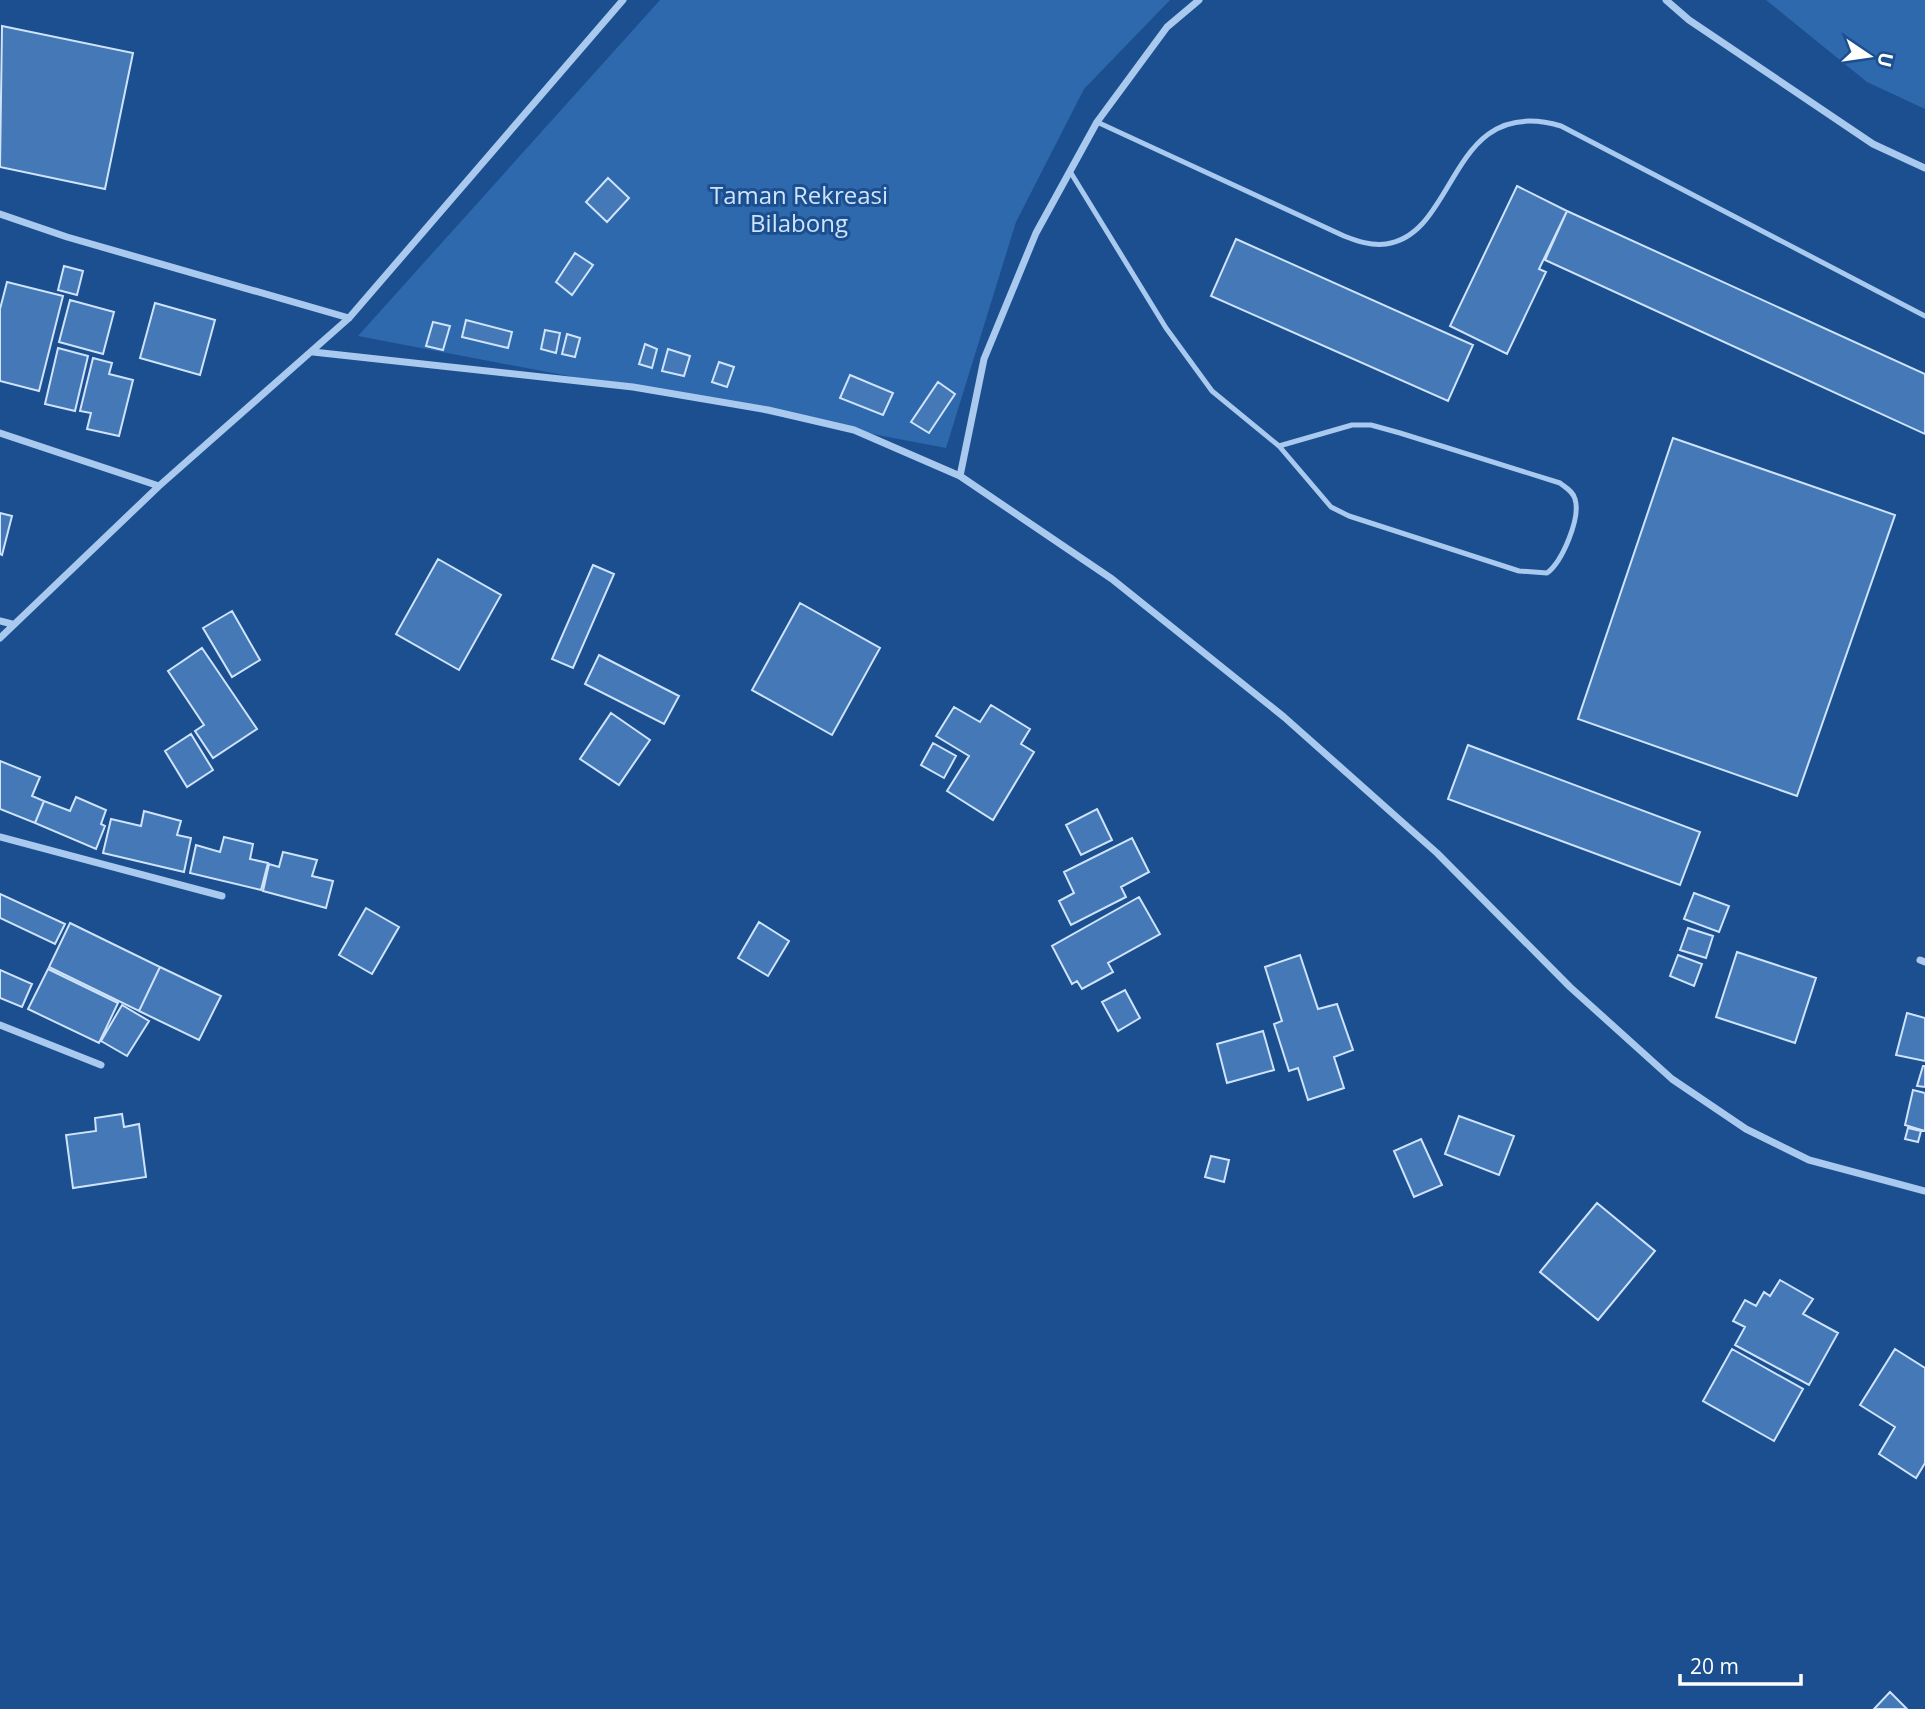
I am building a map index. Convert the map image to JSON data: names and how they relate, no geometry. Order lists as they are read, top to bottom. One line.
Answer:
{"parks":["Taman Rekreasi Bilabong"],"scale_bar":"20 m","north":"right"}
